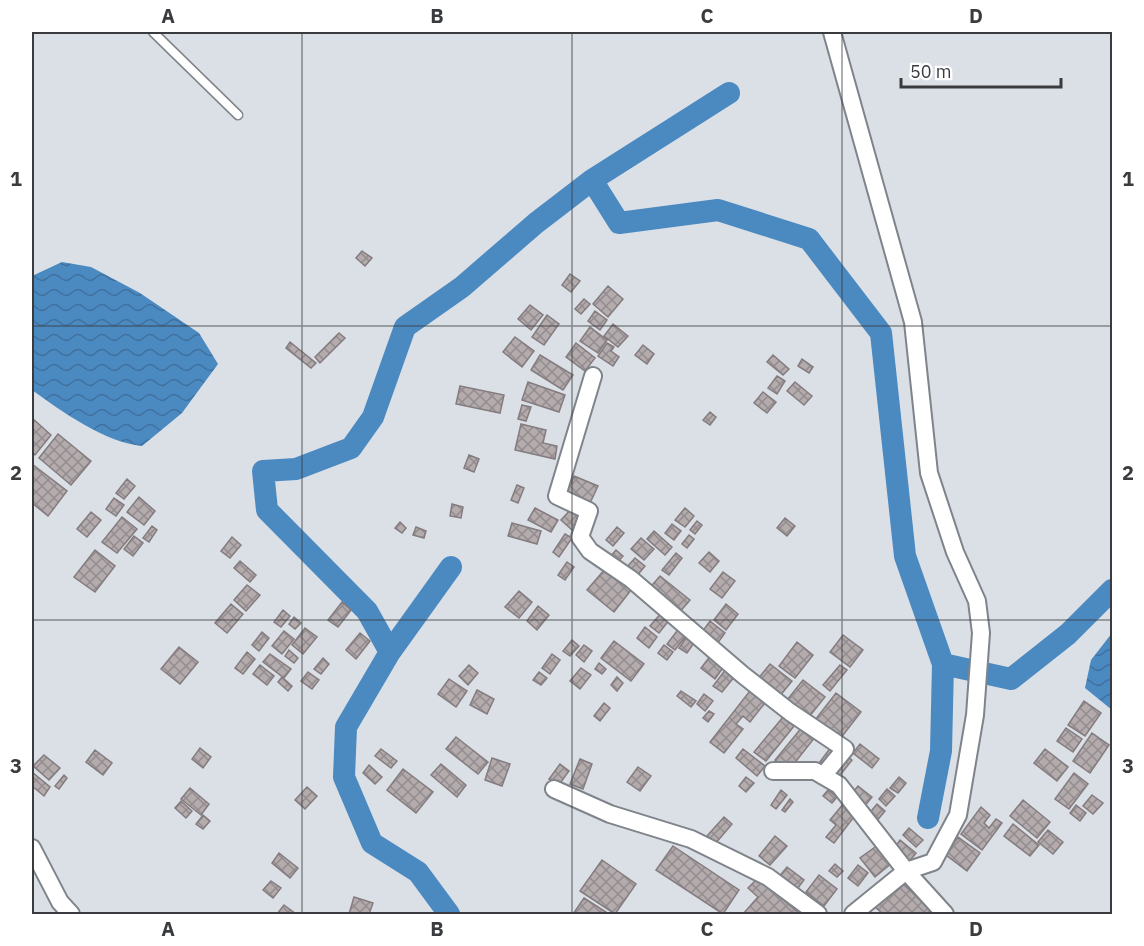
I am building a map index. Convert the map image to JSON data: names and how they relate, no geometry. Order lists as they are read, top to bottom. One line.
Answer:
{"scale_bar":"50 m","grid":{"columns":["A","B","C","D"],"rows":["1","2","3"]}}
